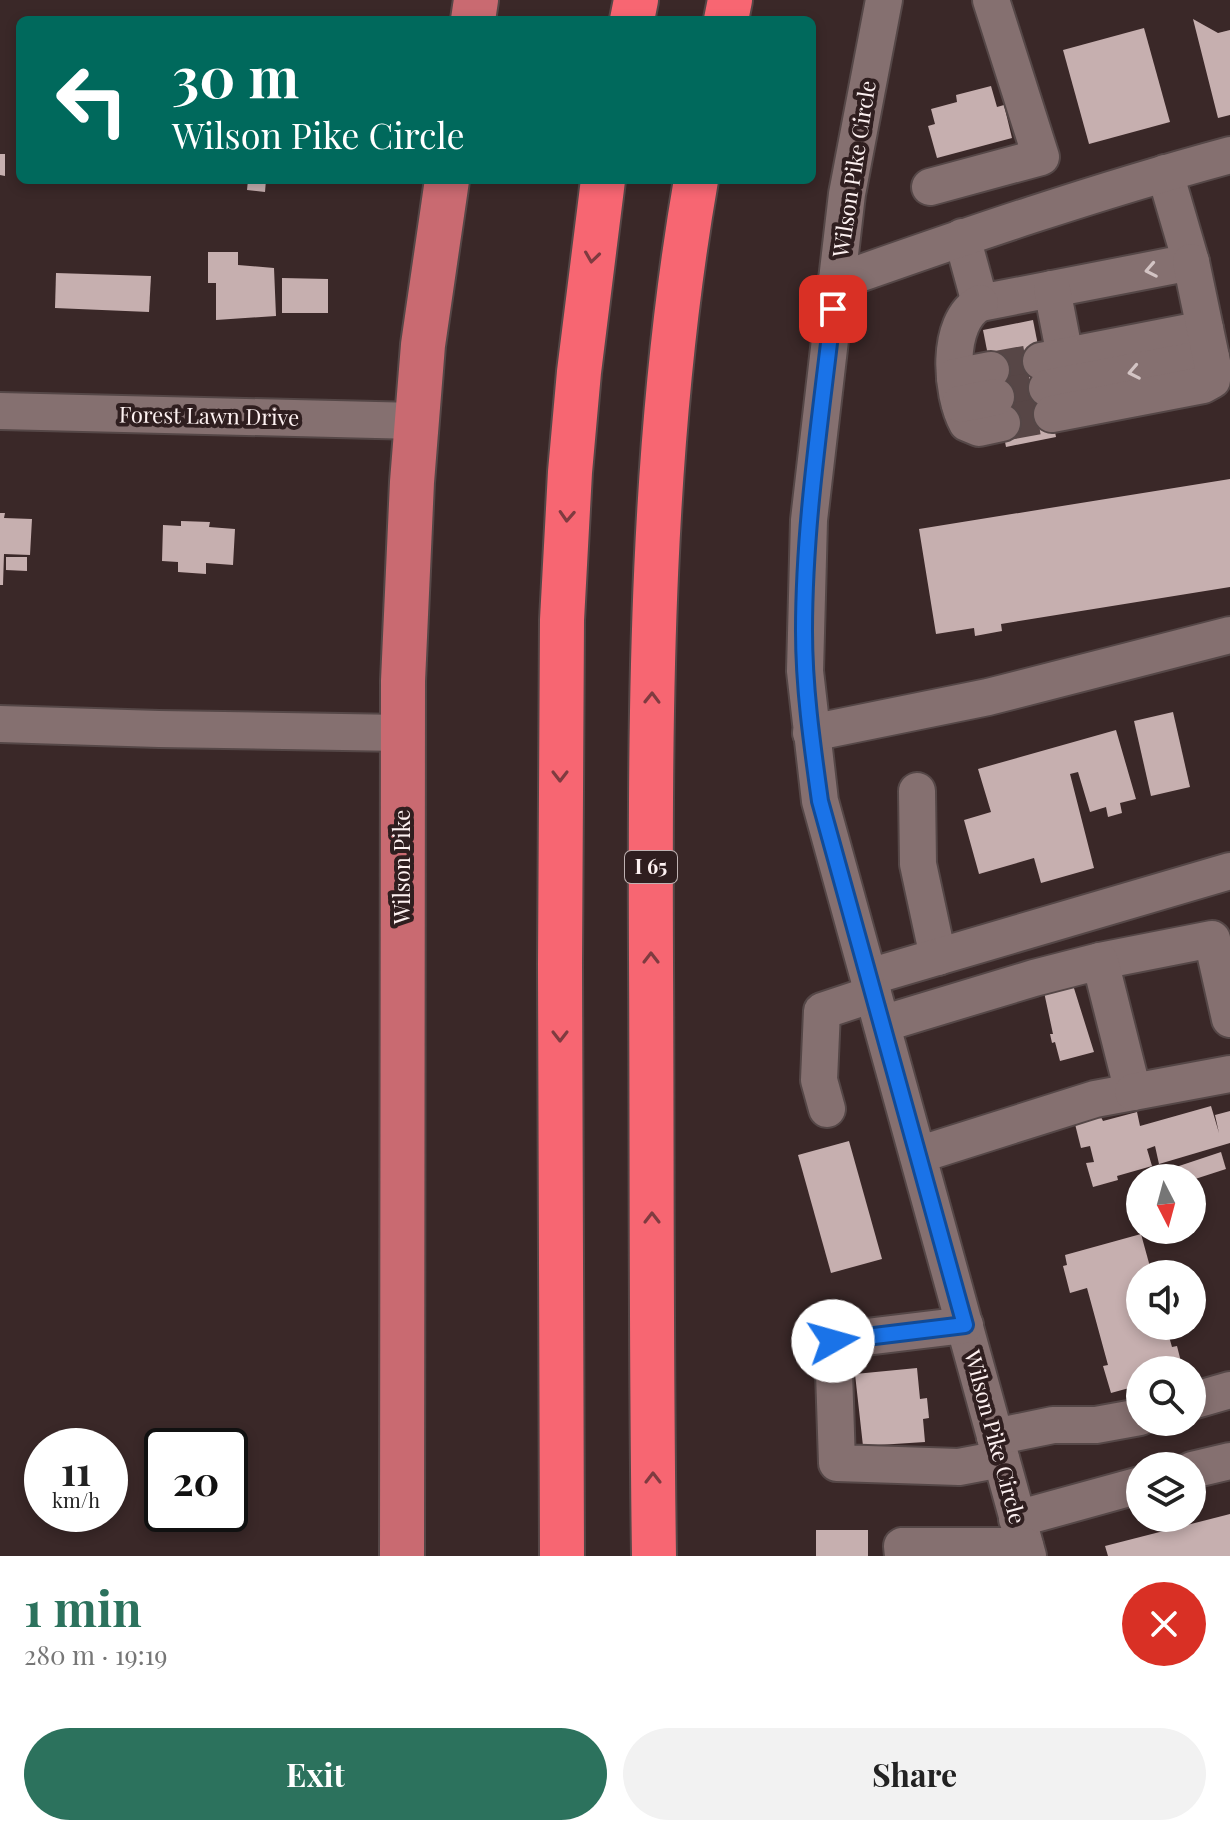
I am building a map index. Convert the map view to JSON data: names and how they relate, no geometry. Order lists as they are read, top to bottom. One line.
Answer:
{"streets":{"highway":["I 65"],"main road":["Wilson Pike"],"street":["Wilson Pike Circle","Forest Lawn Drive"]},"crossings":[["Forest Lawn Drive","Wilson Pike"]],"north":"bottom","page":{"turn":["30 m","Wilson Pike Circle"],"speed":"11 km/h","limit":"20","heading":["1 min","280 m · 19:19"],"buttons":["Exit","Share"]}}
